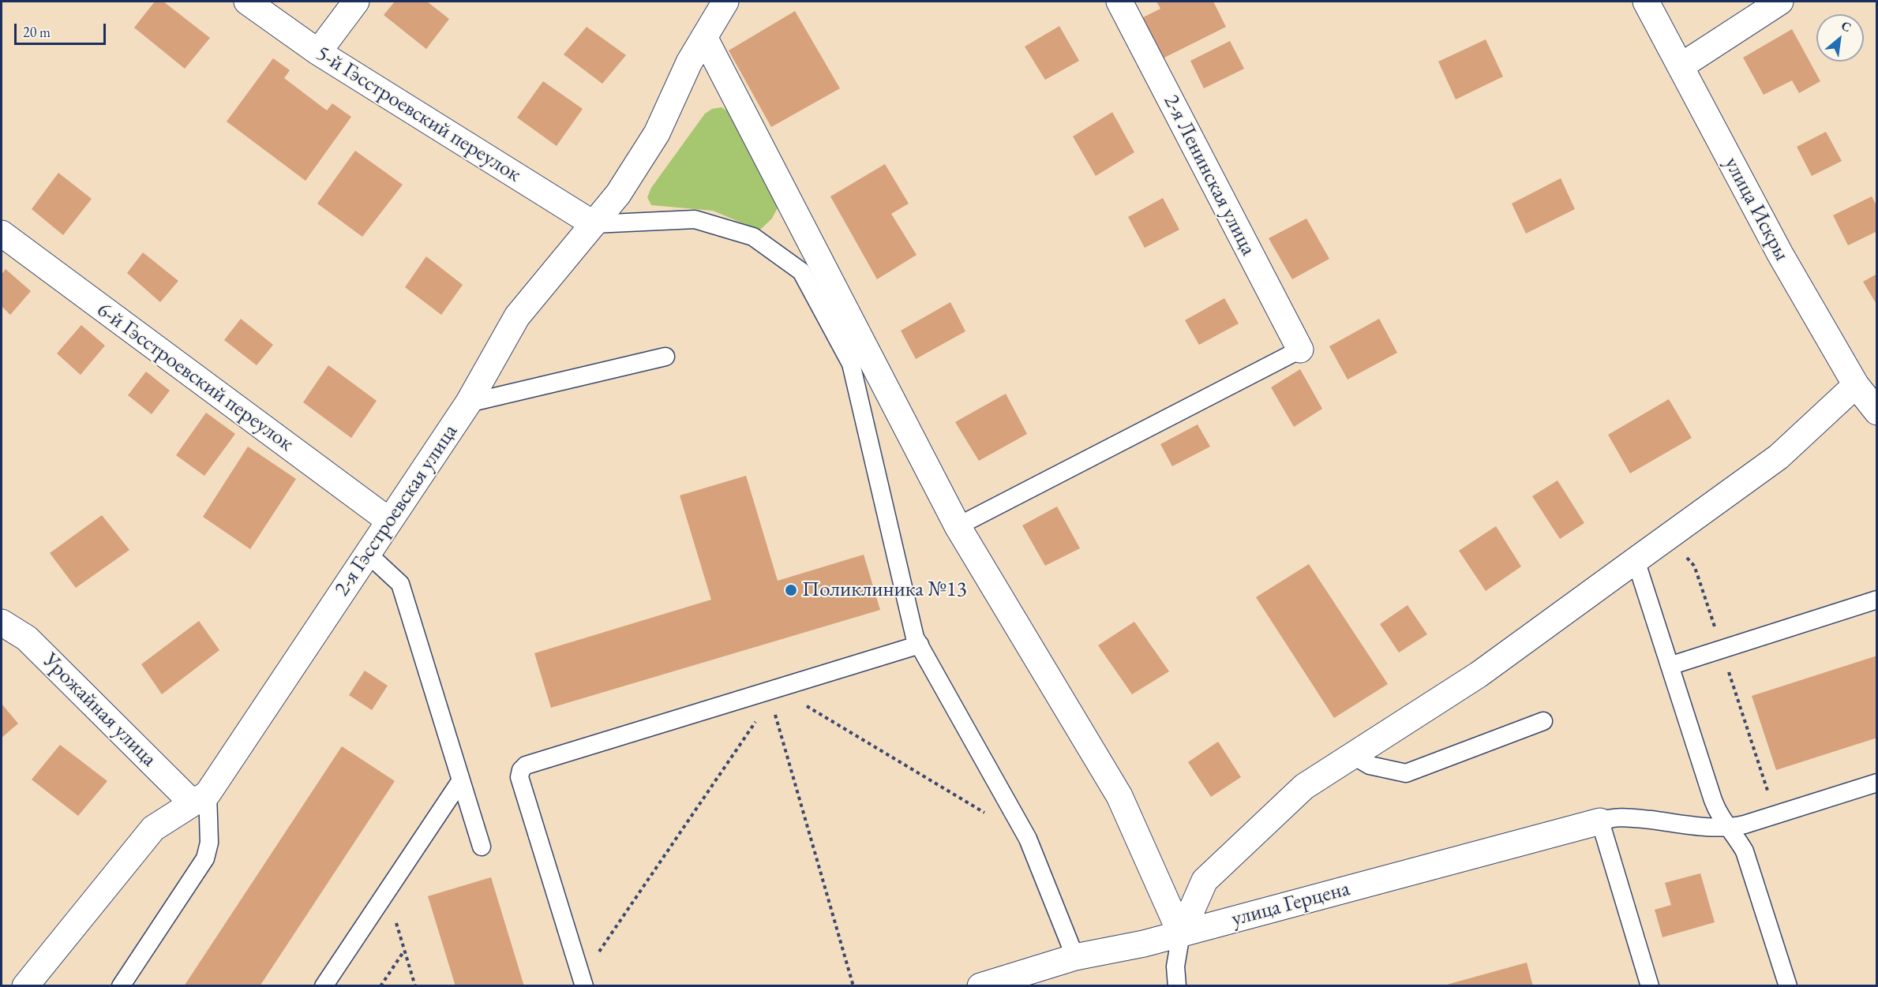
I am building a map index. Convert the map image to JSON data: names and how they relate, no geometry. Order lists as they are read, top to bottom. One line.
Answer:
{"streets":{"street":["5-й Гэсстроевский переулок","2-я Ленинская улица","улица Искры","6-й Гэсстроевский переулок","2-я Гэсстроевская улица","Урожайная улица","улица Герцена"]},"crossings":[["5-й Гэсстроевский переулок","2-я Гэсстроевская улица"],["6-й Гэсстроевский переулок","2-я Гэсстроевская улица"],["2-я Гэсстроевская улица","Урожайная улица"]],"places":["Поликлиника №13"],"scale_bar":"20 m","north":"top right"}
